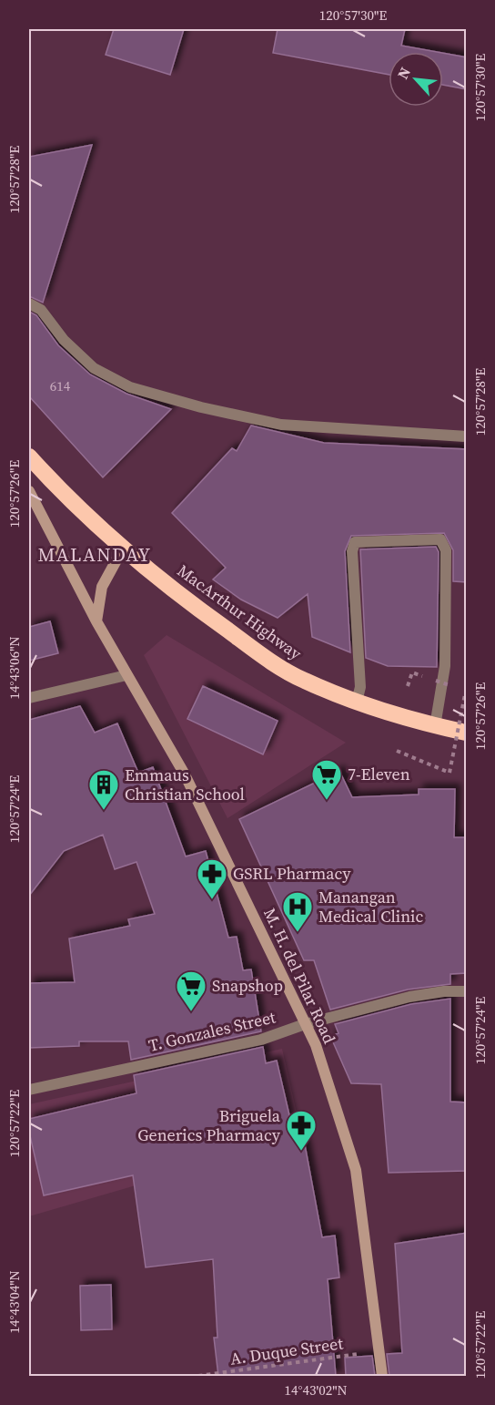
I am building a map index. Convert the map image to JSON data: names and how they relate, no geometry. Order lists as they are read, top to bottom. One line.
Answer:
{"streets":{"highway":["MacArthur Highway"],"main road":["M. H. del Pilar Road"],"street":["T. Gonzales Street"],"path":["A. Duque Street"]},"crossings":[["M. H. del Pilar Road","T. Gonzales Street"],["M. H. del Pilar Road","A. Duque Street"]],"districts":["MALANDAY"],"places":{"supermarket":["7-Eleven","Snapshop"],"building":["Emmaus Christian School"],"pharmacy":["GSRL Pharmacy","Briguela Generics Pharmacy"],"hospital":["Manangan Medical Clinic"]},"house_numbers":["614"],"north":"top left","coordinates":["120°57'30\"E","120°57'28\"E","120°57'26\"E","14°43'06\"N","120°57'24\"E","120°57'22\"E","14°43'04\"N","14°43'02\"N"]}
